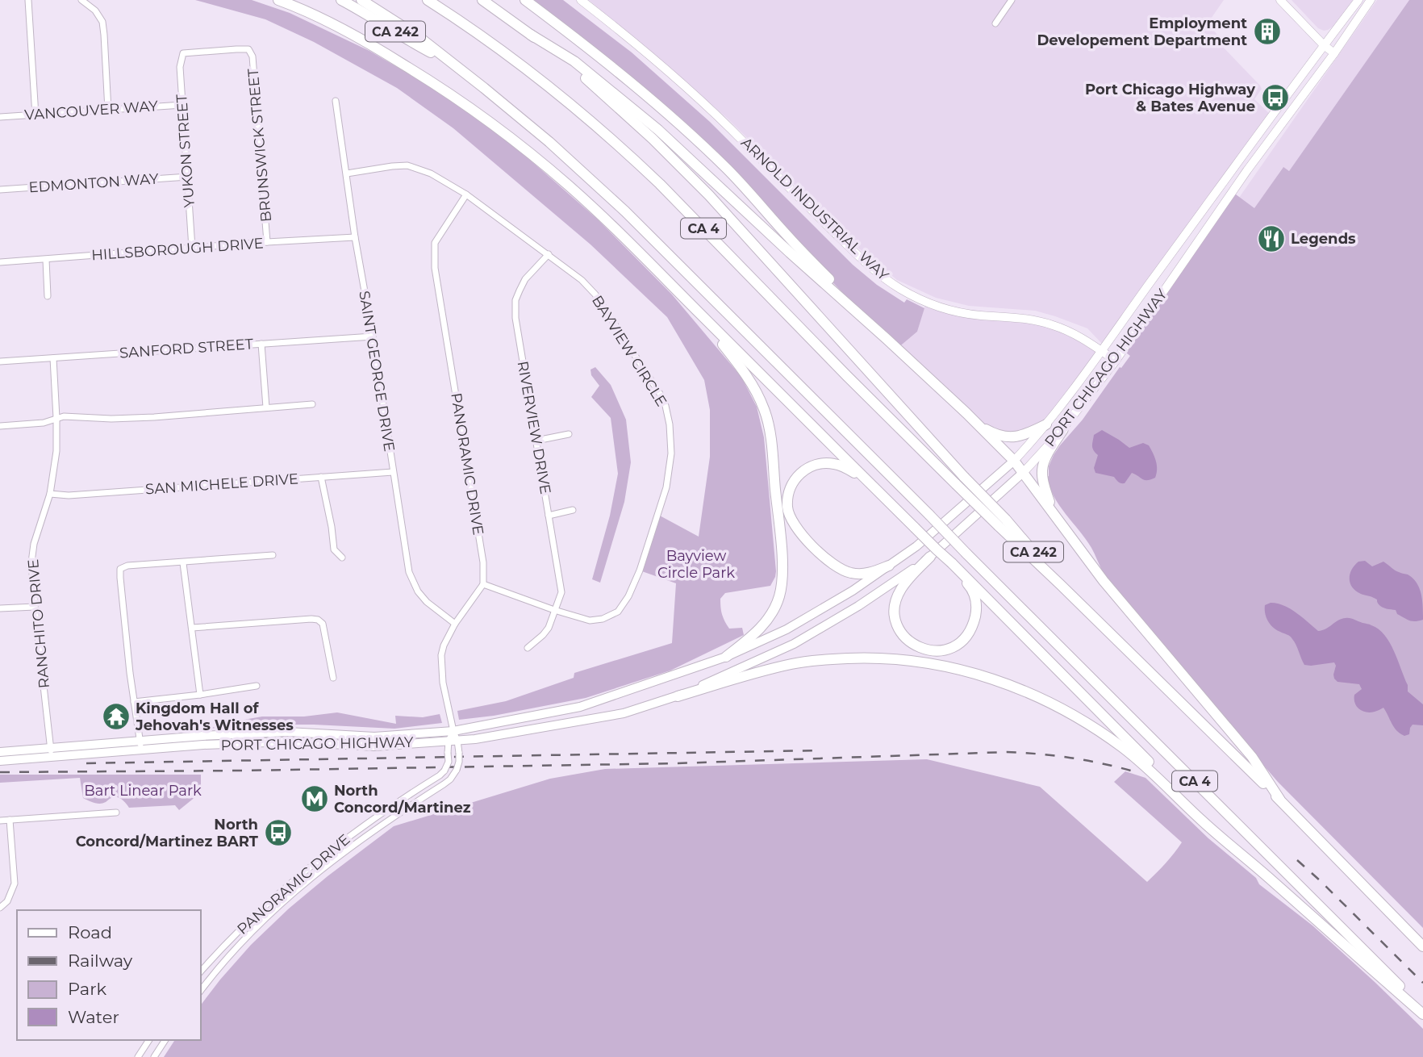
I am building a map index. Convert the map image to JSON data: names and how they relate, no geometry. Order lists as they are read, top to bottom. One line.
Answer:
{"streets":{"highway":["CA 242","CA 4"],"main road":["PORT CHICAGO HIGHWAY"],"street":["VANCOUVER WAY","BRUNSWICK STREET","YUKON STREET","EDMONTON WAY","ARNOLD INDUSTRIAL WAY","HILLSBOROUGH DRIVE","SANFORD STREET","BAYVIEW CIRCLE","SAINT GEORGE DRIVE","RIVERVIEW DRIVE","PANORAMIC DRIVE","SAN MICHELE DRIVE","RANCHITO DRIVE"]},"crossings":[["CA 242","CA 4"],["VANCOUVER WAY","YUKON STREET"],["BRUNSWICK STREET","YUKON STREET"],["BRUNSWICK STREET","HILLSBOROUGH DRIVE"],["YUKON STREET","EDMONTON WAY"],["YUKON STREET","HILLSBOROUGH DRIVE"],["ARNOLD INDUSTRIAL WAY","PORT CHICAGO HIGHWAY"],["HILLSBOROUGH DRIVE","SAINT GEORGE DRIVE"],["SANFORD STREET","SAINT GEORGE DRIVE"],["SANFORD STREET","RANCHITO DRIVE"],["BAYVIEW CIRCLE","SAINT GEORGE DRIVE"],["BAYVIEW CIRCLE","RIVERVIEW DRIVE"],["BAYVIEW CIRCLE","PANORAMIC DRIVE"],["PORT CHICAGO HIGHWAY","PANORAMIC DRIVE"],["PORT CHICAGO HIGHWAY","RANCHITO DRIVE"],["SAINT GEORGE DRIVE","SAN MICHELE DRIVE"],["SAN MICHELE DRIVE","RANCHITO DRIVE"]],"parks":["Bayview Circle Park","Bart Linear Park"],"places":{"building":["Employment Developement Department"],"bus stop":["Port Chicago Highway & Bates Avenue","North Concord/Martinez BART"],"restaurant":["Legends"],"temple":["Kingdom Hall of Jehovah's Witnesses"],"metro station":["North Concord/Martinez"]},"legend":["Road","Railway","Park","Water"]}
